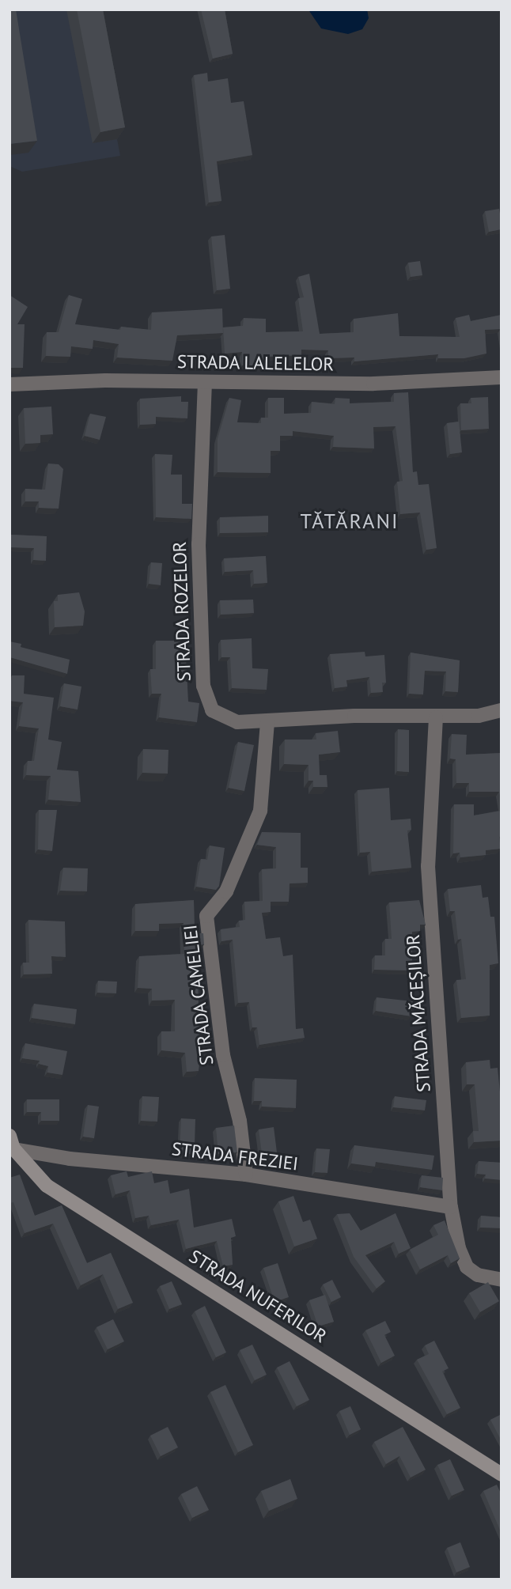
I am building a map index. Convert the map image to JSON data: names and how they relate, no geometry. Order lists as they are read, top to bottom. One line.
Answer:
{"streets":{"main road":["STRADA NUFERILOR"],"street":["STRADA LALELELOR","STRADA ROZELOR","STRADA CAMELIEI","STRADA MĂCEȘILOR","STRADA FREZIEI"]},"crossings":[["STRADA LALELELOR","STRADA ROZELOR"],["STRADA ROZELOR","STRADA CAMELIEI"],["STRADA ROZELOR","STRADA MĂCEȘILOR"],["STRADA CAMELIEI","STRADA FREZIEI"],["STRADA MĂCEȘILOR","STRADA FREZIEI"],["STRADA FREZIEI","STRADA NUFERILOR"]],"districts":["TĂTĂRANI"]}
